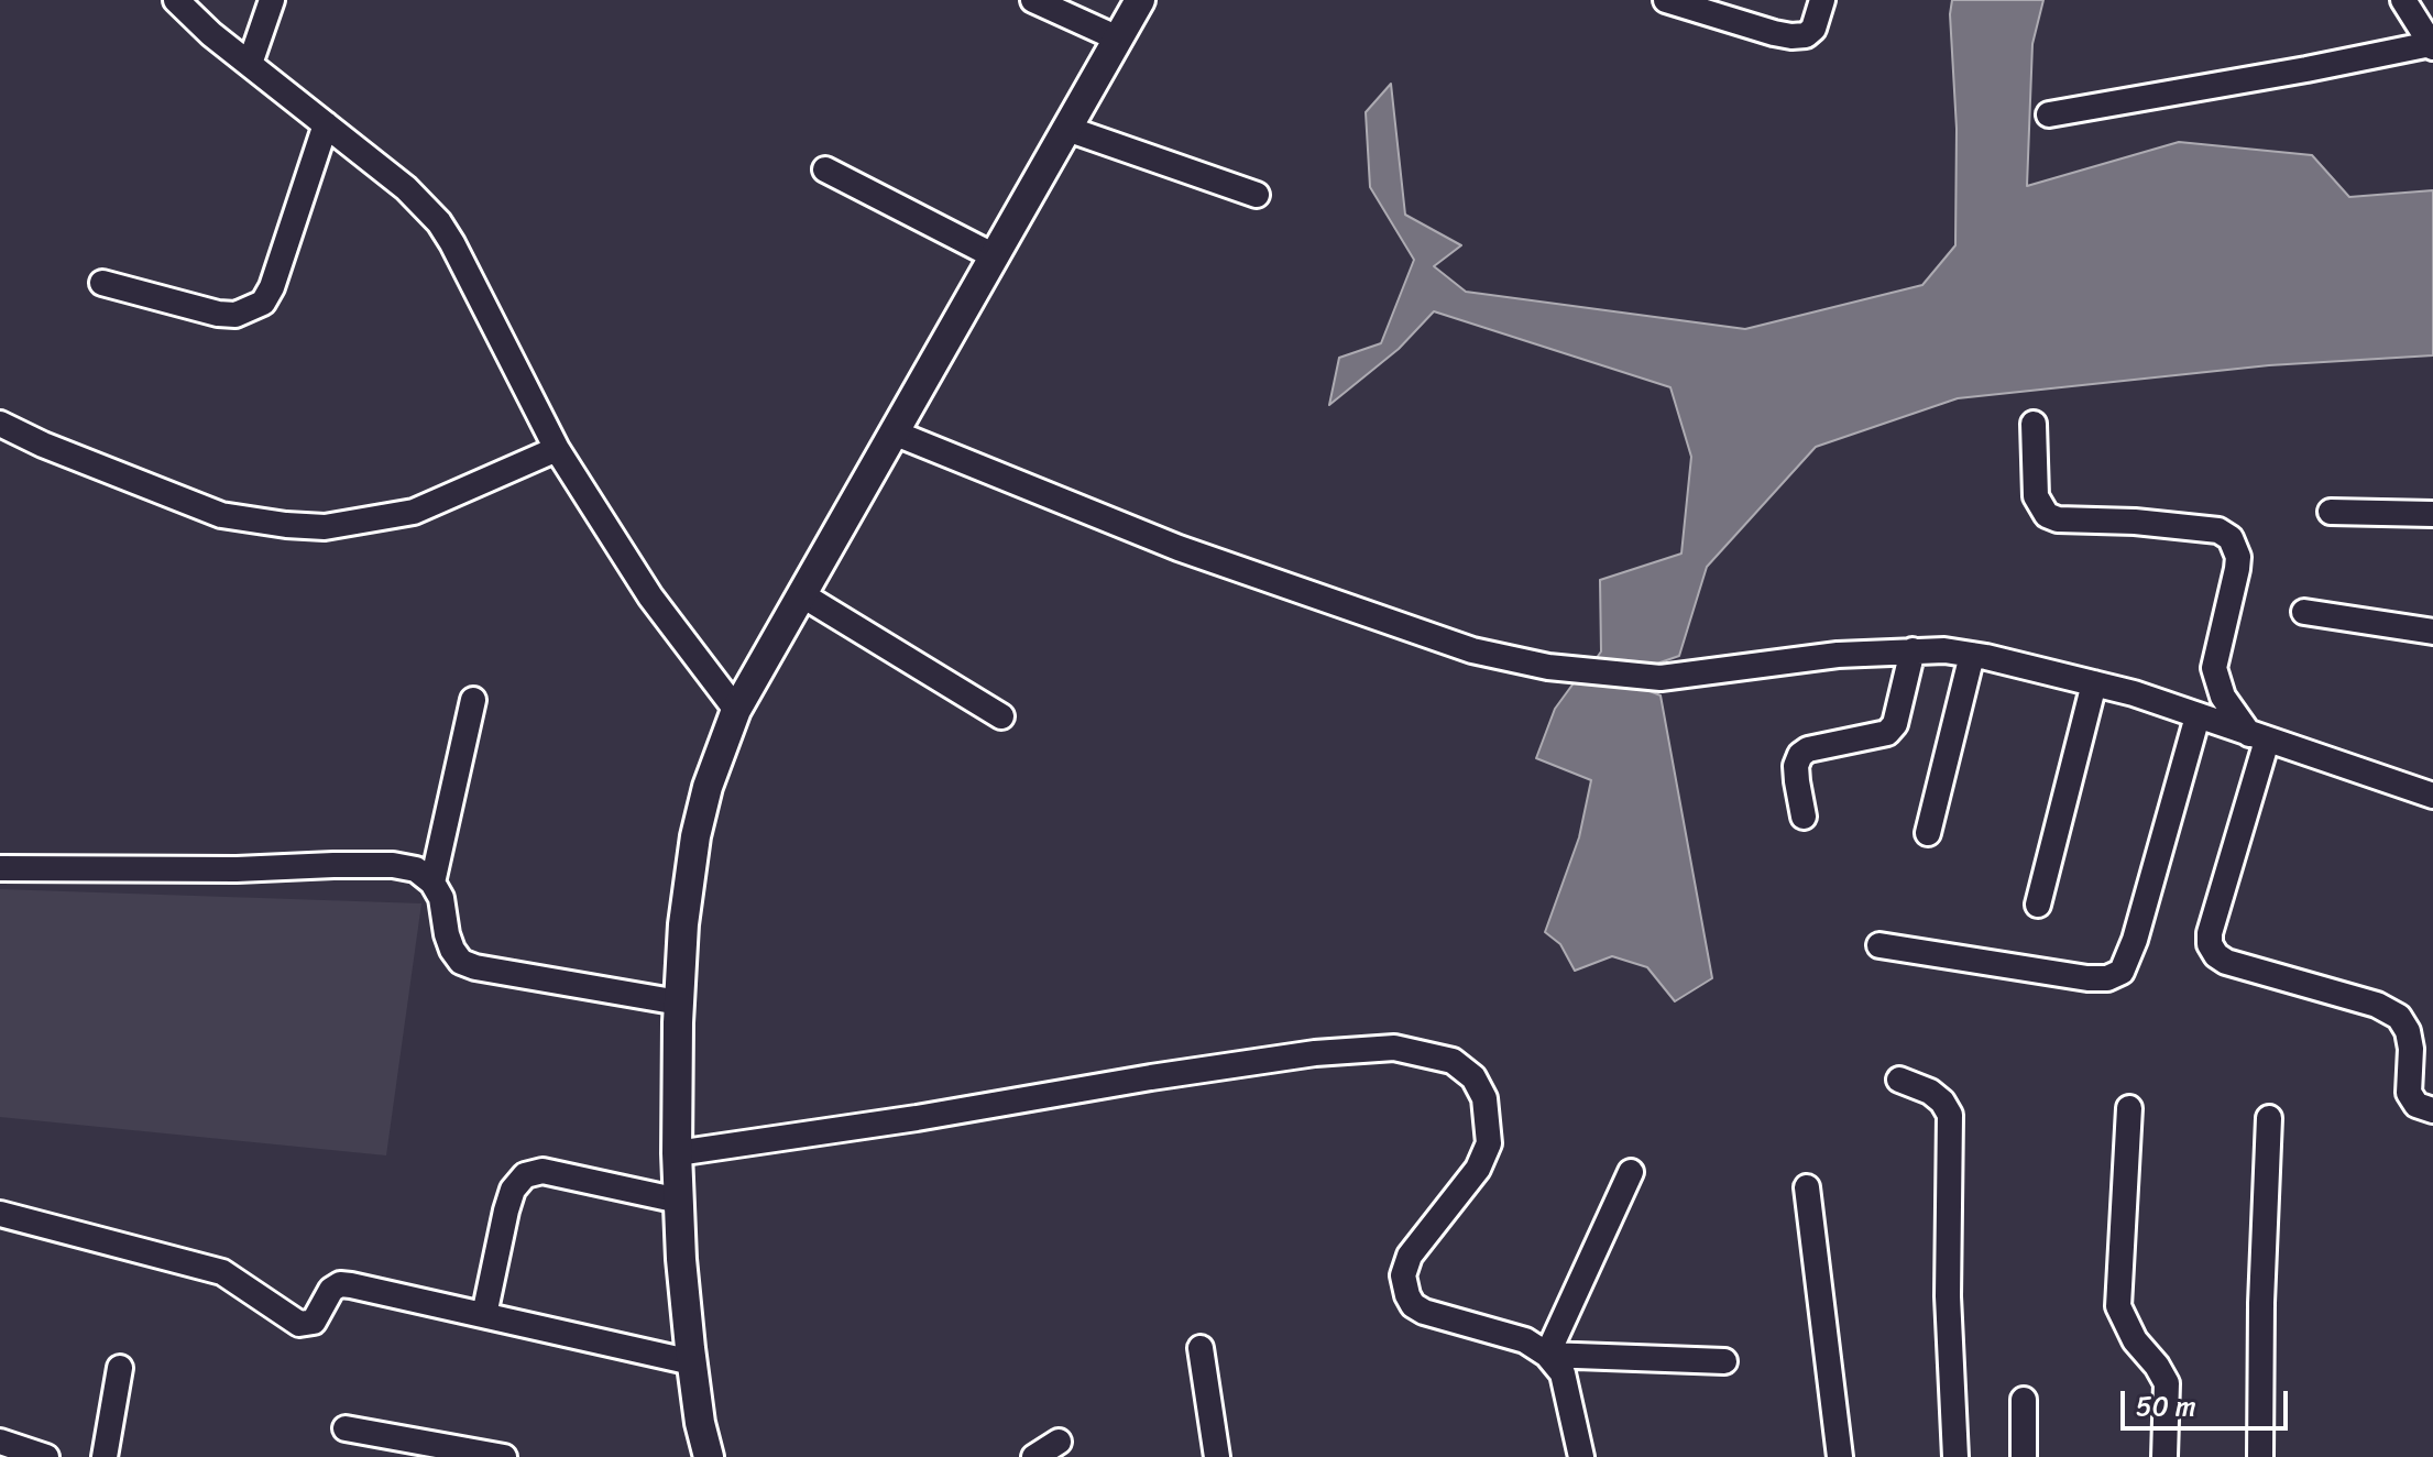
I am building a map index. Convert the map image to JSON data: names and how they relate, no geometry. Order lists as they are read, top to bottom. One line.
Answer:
{"scale_bar":"50 m"}
